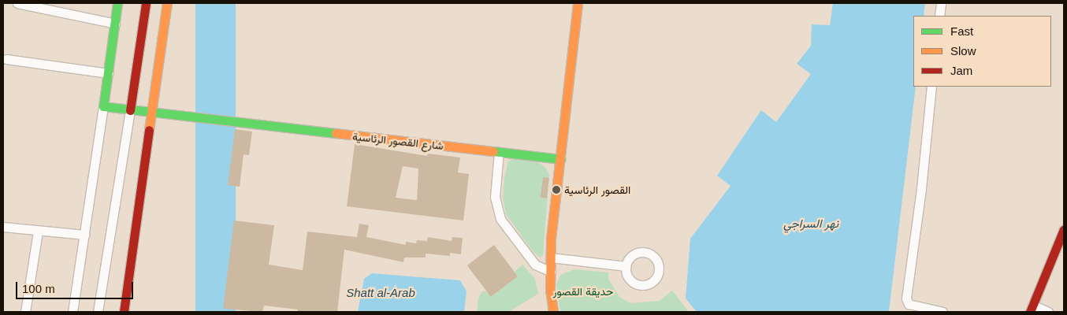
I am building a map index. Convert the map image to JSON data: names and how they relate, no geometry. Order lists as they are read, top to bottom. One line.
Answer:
{"streets":{"street":["شارع القصور الرئاسية"]},"water":["نهر السراجي","Shatt al-Arab"],"parks":["حديقة القصور"],"places":["القصور الرئاسية"],"legend":["Fast","Slow","Jam"],"scale_bar":"100 m"}
